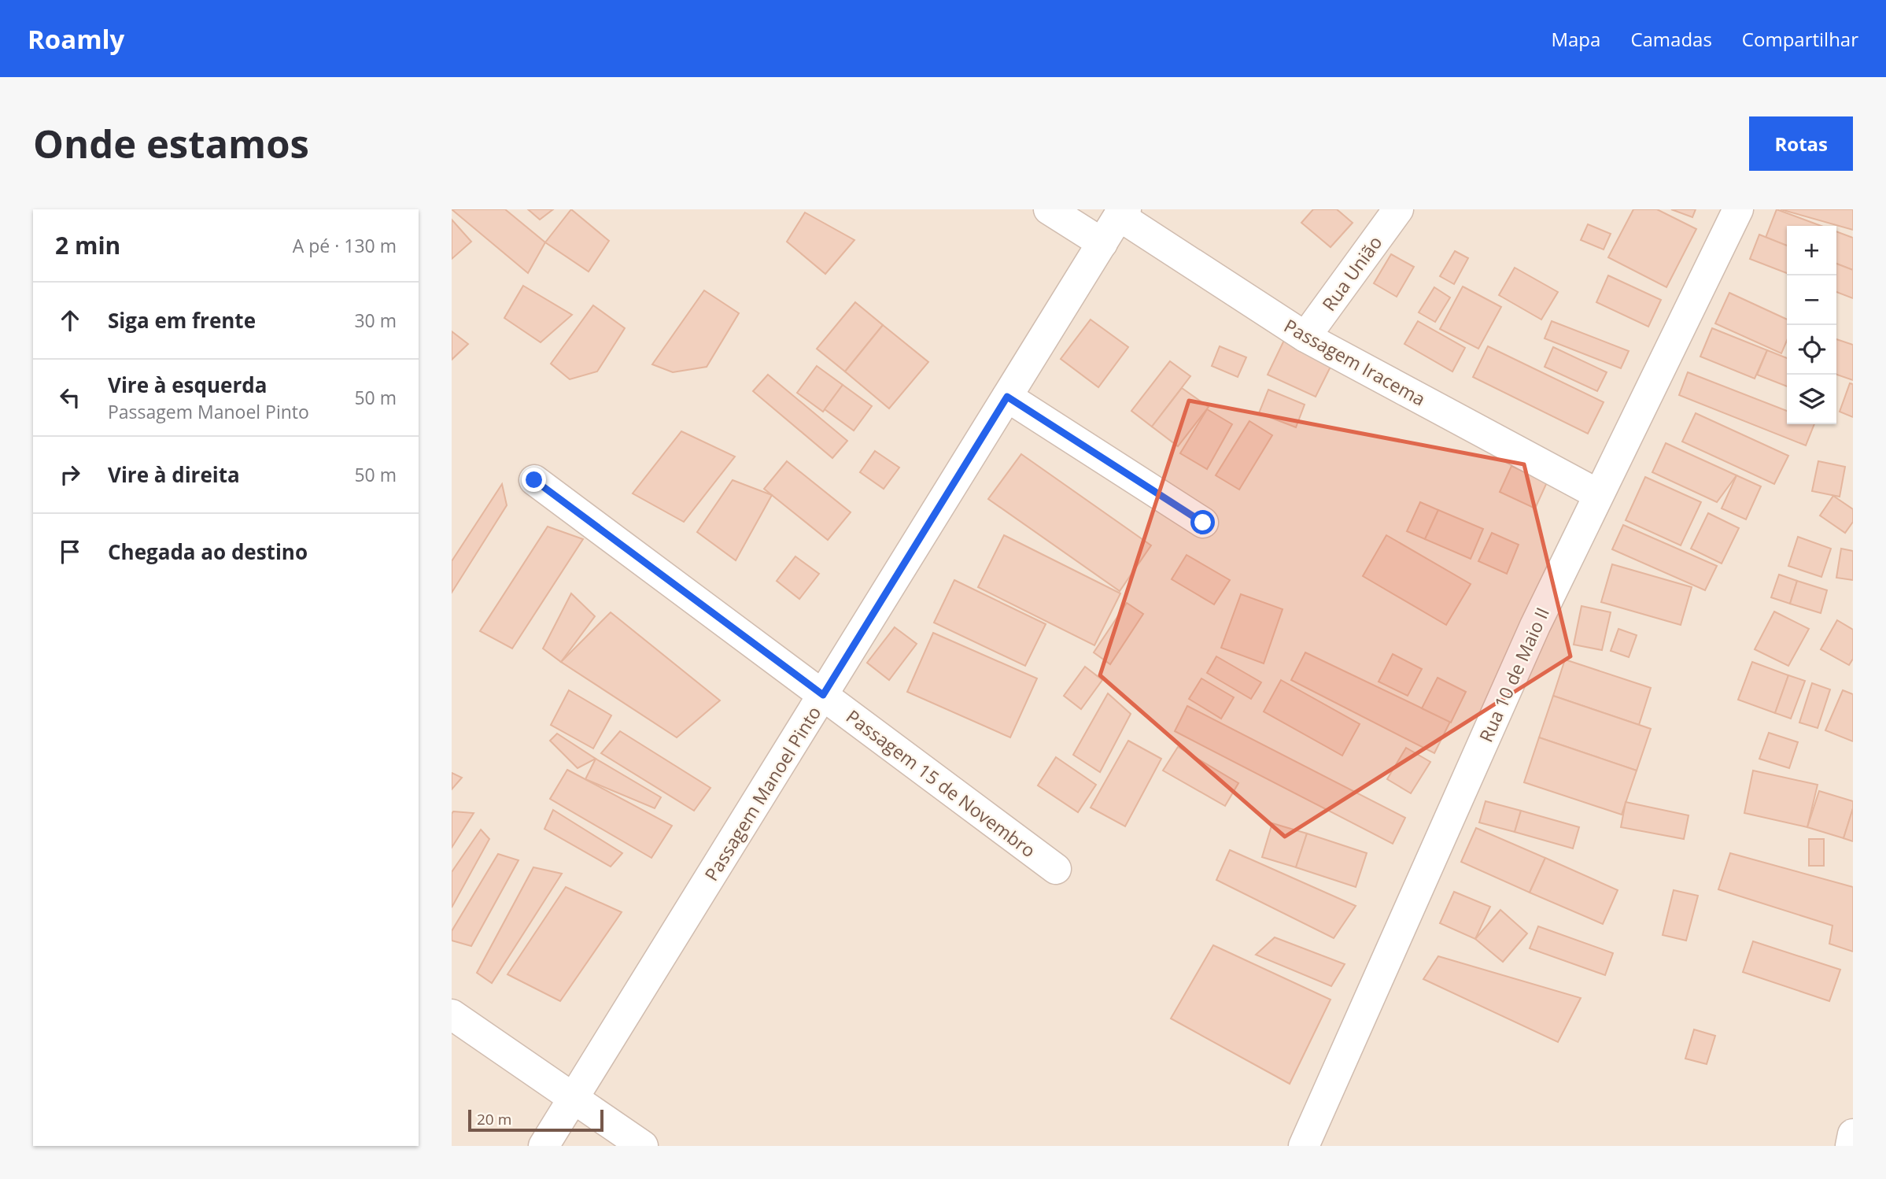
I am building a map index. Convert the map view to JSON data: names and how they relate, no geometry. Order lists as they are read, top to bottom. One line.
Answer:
{"streets":{"street":["Rua União","Passagem Iracema","Rua 10 de Maio II","Passagem 15 de Novembro","Passagem Manoel Pinto"]},"crossings":[["Rua União","Passagem Iracema"],["Passagem Iracema","Rua 10 de Maio II"],["Passagem Iracema","Passagem Manoel Pinto"],["Passagem 15 de Novembro","Passagem Manoel Pinto"]],"scale_bar":"20 m","page":{"header":"Roamly","nav":["Mapa","Camadas","Compartilhar"],"buttons":"Rotas","title":"Onde estamos","heading":["2 min","A pé · 130 m"],"map_buttons":["+","−"],"list":[["Siga em frente","30 m"],["Vire à esquerda","Passagem Manoel Pinto","50 m"],["Vire à direita","50 m"],"Chegada ao destino"],"scale":"20 m"}}
